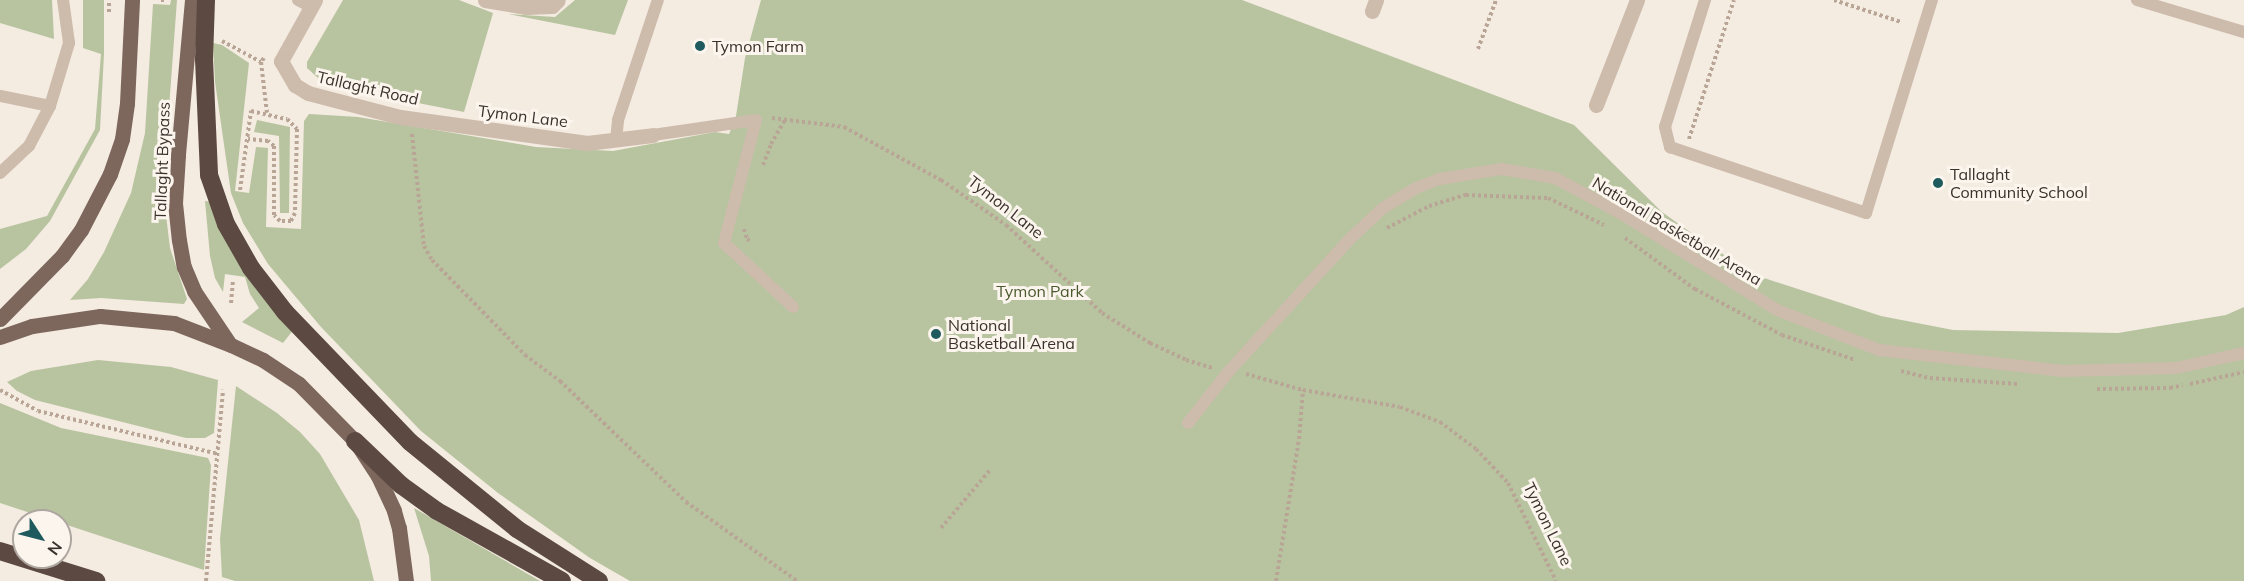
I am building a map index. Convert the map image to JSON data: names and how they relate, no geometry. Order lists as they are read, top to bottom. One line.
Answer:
{"streets":{"main road":["Tallaght Bypass"],"street":["Tallaght Road","Tymon Lane"],"lane":["National Basketball Arena"]},"crossings":[["Tallaght Road","Tymon Lane"]],"parks":["Tymon Park"],"places":["Tymon Farm","Tallaght Community School","National Basketball Arena"],"north":"bottom right"}
